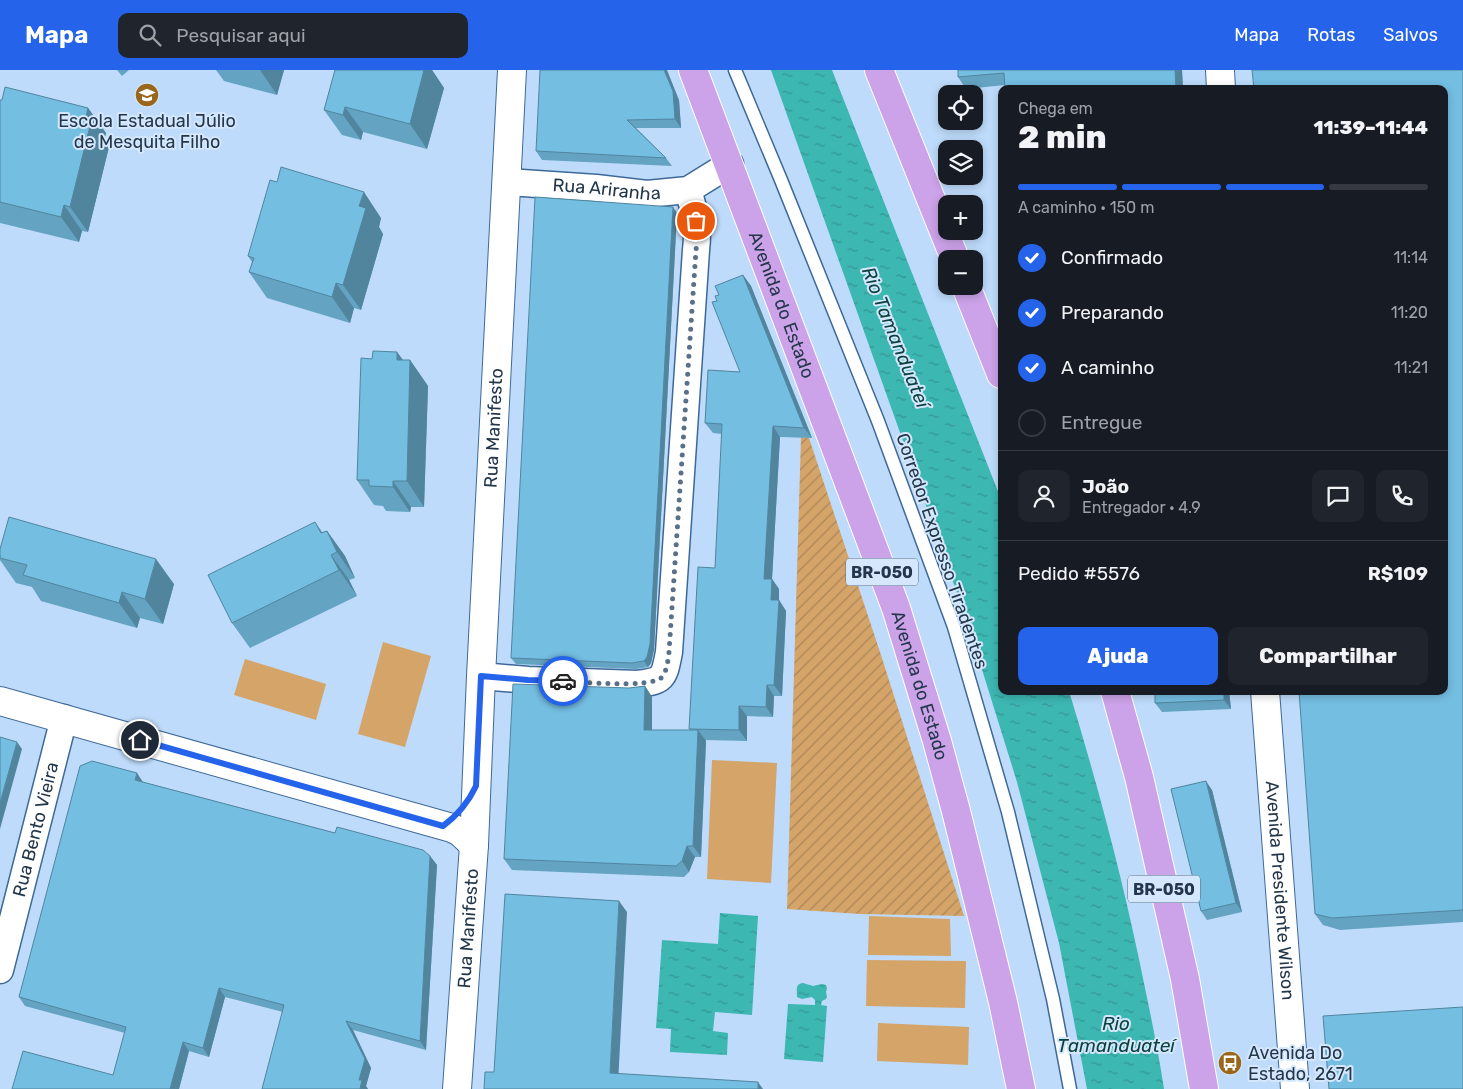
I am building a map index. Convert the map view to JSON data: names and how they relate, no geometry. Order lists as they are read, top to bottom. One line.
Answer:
{"streets":{"highway":["Avenida do Estado","BR-050"],"main road":["Rua Manifesto","Avenida Presidente Wilson"],"street":["Rua Ariranha","Rua Bento Vieira"],"lane":["Corredor Expresso Tiradentes"]},"crossings":[["Rua Ariranha","Avenida do Estado"],["Rua Ariranha","Rua Manifesto"]],"water":["Rio Tamanduateí"],"places":{"school or university":["Escola Estadual Júlio de Mesquita Filho"],"bus stop":["Avenida Do Estado, 2671"]},"page":{"header":"Mapa","search":"Pesquisar aqui","nav":["Mapa","Rotas","Salvos"],"map_buttons":["+","−"],"heading":["2 min","Chega em","11:39–11:44"],"panel":["João","Entregador · 4.9","Pedido #5576","R$109"],"bar":"A caminho · 150 m","list":[["Confirmado","11:14"],["Preparando","11:20"],["A caminho","11:21"],"Entregue"],"buttons":["Ajuda","Compartilhar"]}}
